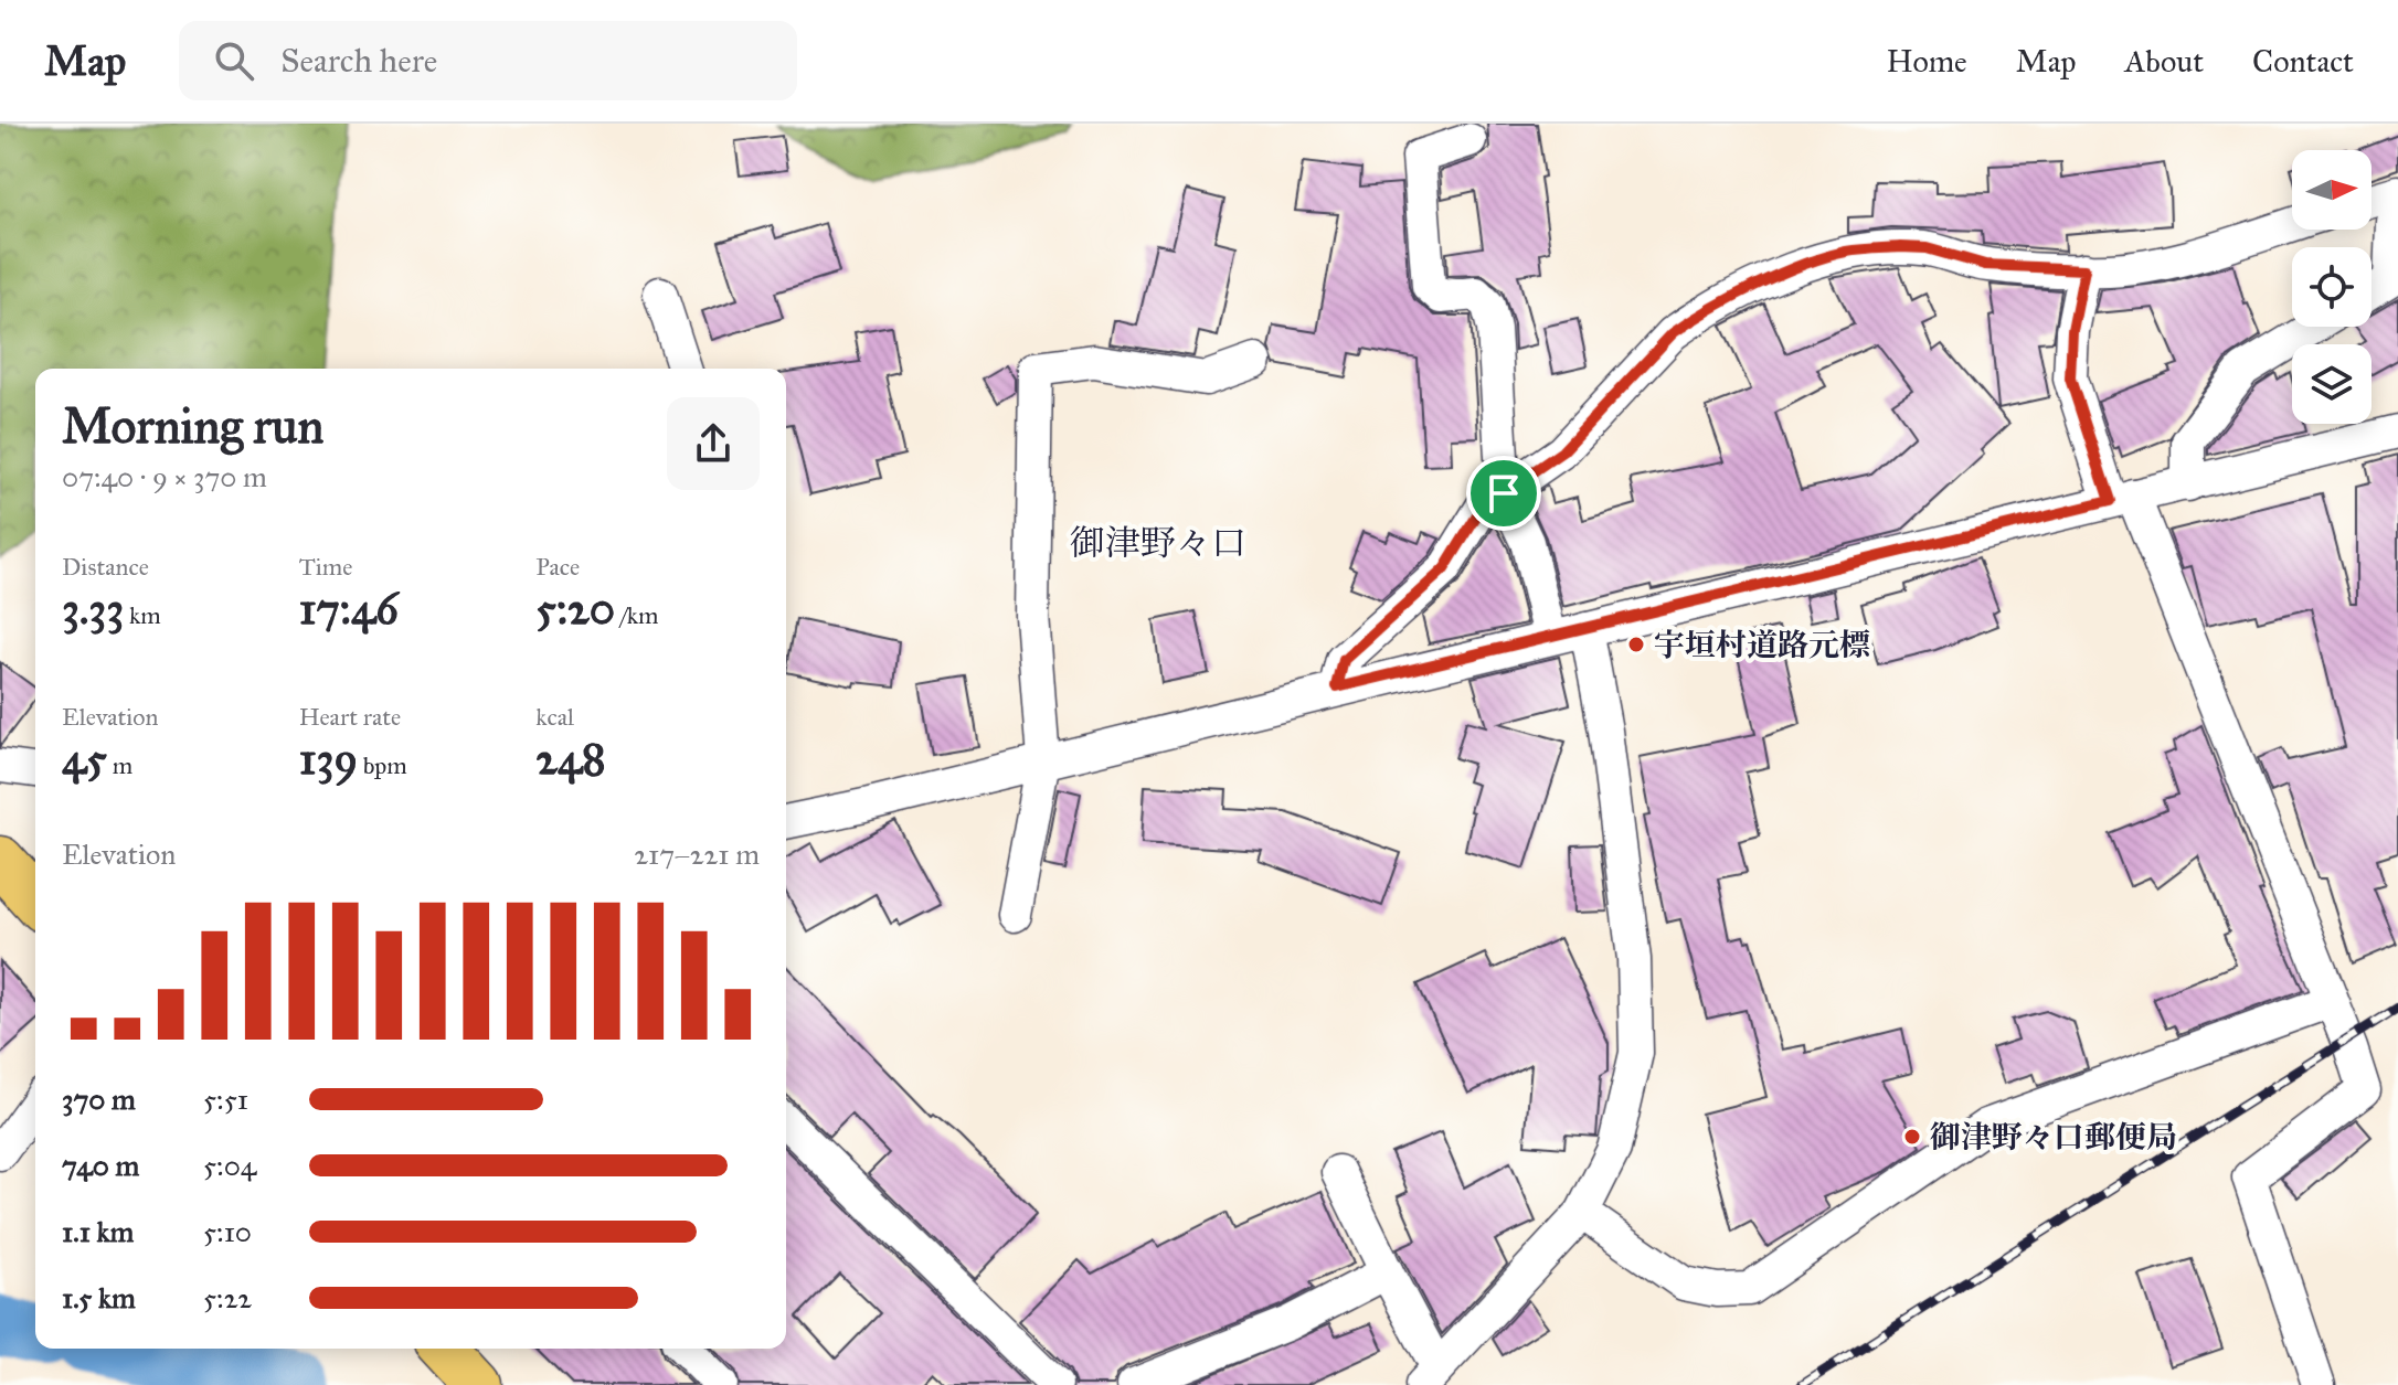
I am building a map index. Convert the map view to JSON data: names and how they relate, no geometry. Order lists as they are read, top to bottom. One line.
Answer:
{"districts":["御津野々口"],"places":["宇垣村道路元標","御津野々口郵便局"],"north":"right","page":{"header":"Map","search":"Search here","nav":["Home","Map","About","Contact"],"heading":["Morning run","07:40 · 9 × 370 m"],"stats":[["Distance","3.33 km"],["Time","17:46"],["Pace","5:20 /km"],["Elevation","45 m"],["Heart rate","139 bpm"],["kcal","248"]],"chart":["Elevation","217–221 m"],"list":[{"name":"370 m","note":"5:51"},{"name":"740 m","note":"5:04"},{"name":"1.1 km","note":"5:10"},{"name":"1.5 km","note":"5:22"}]}}
